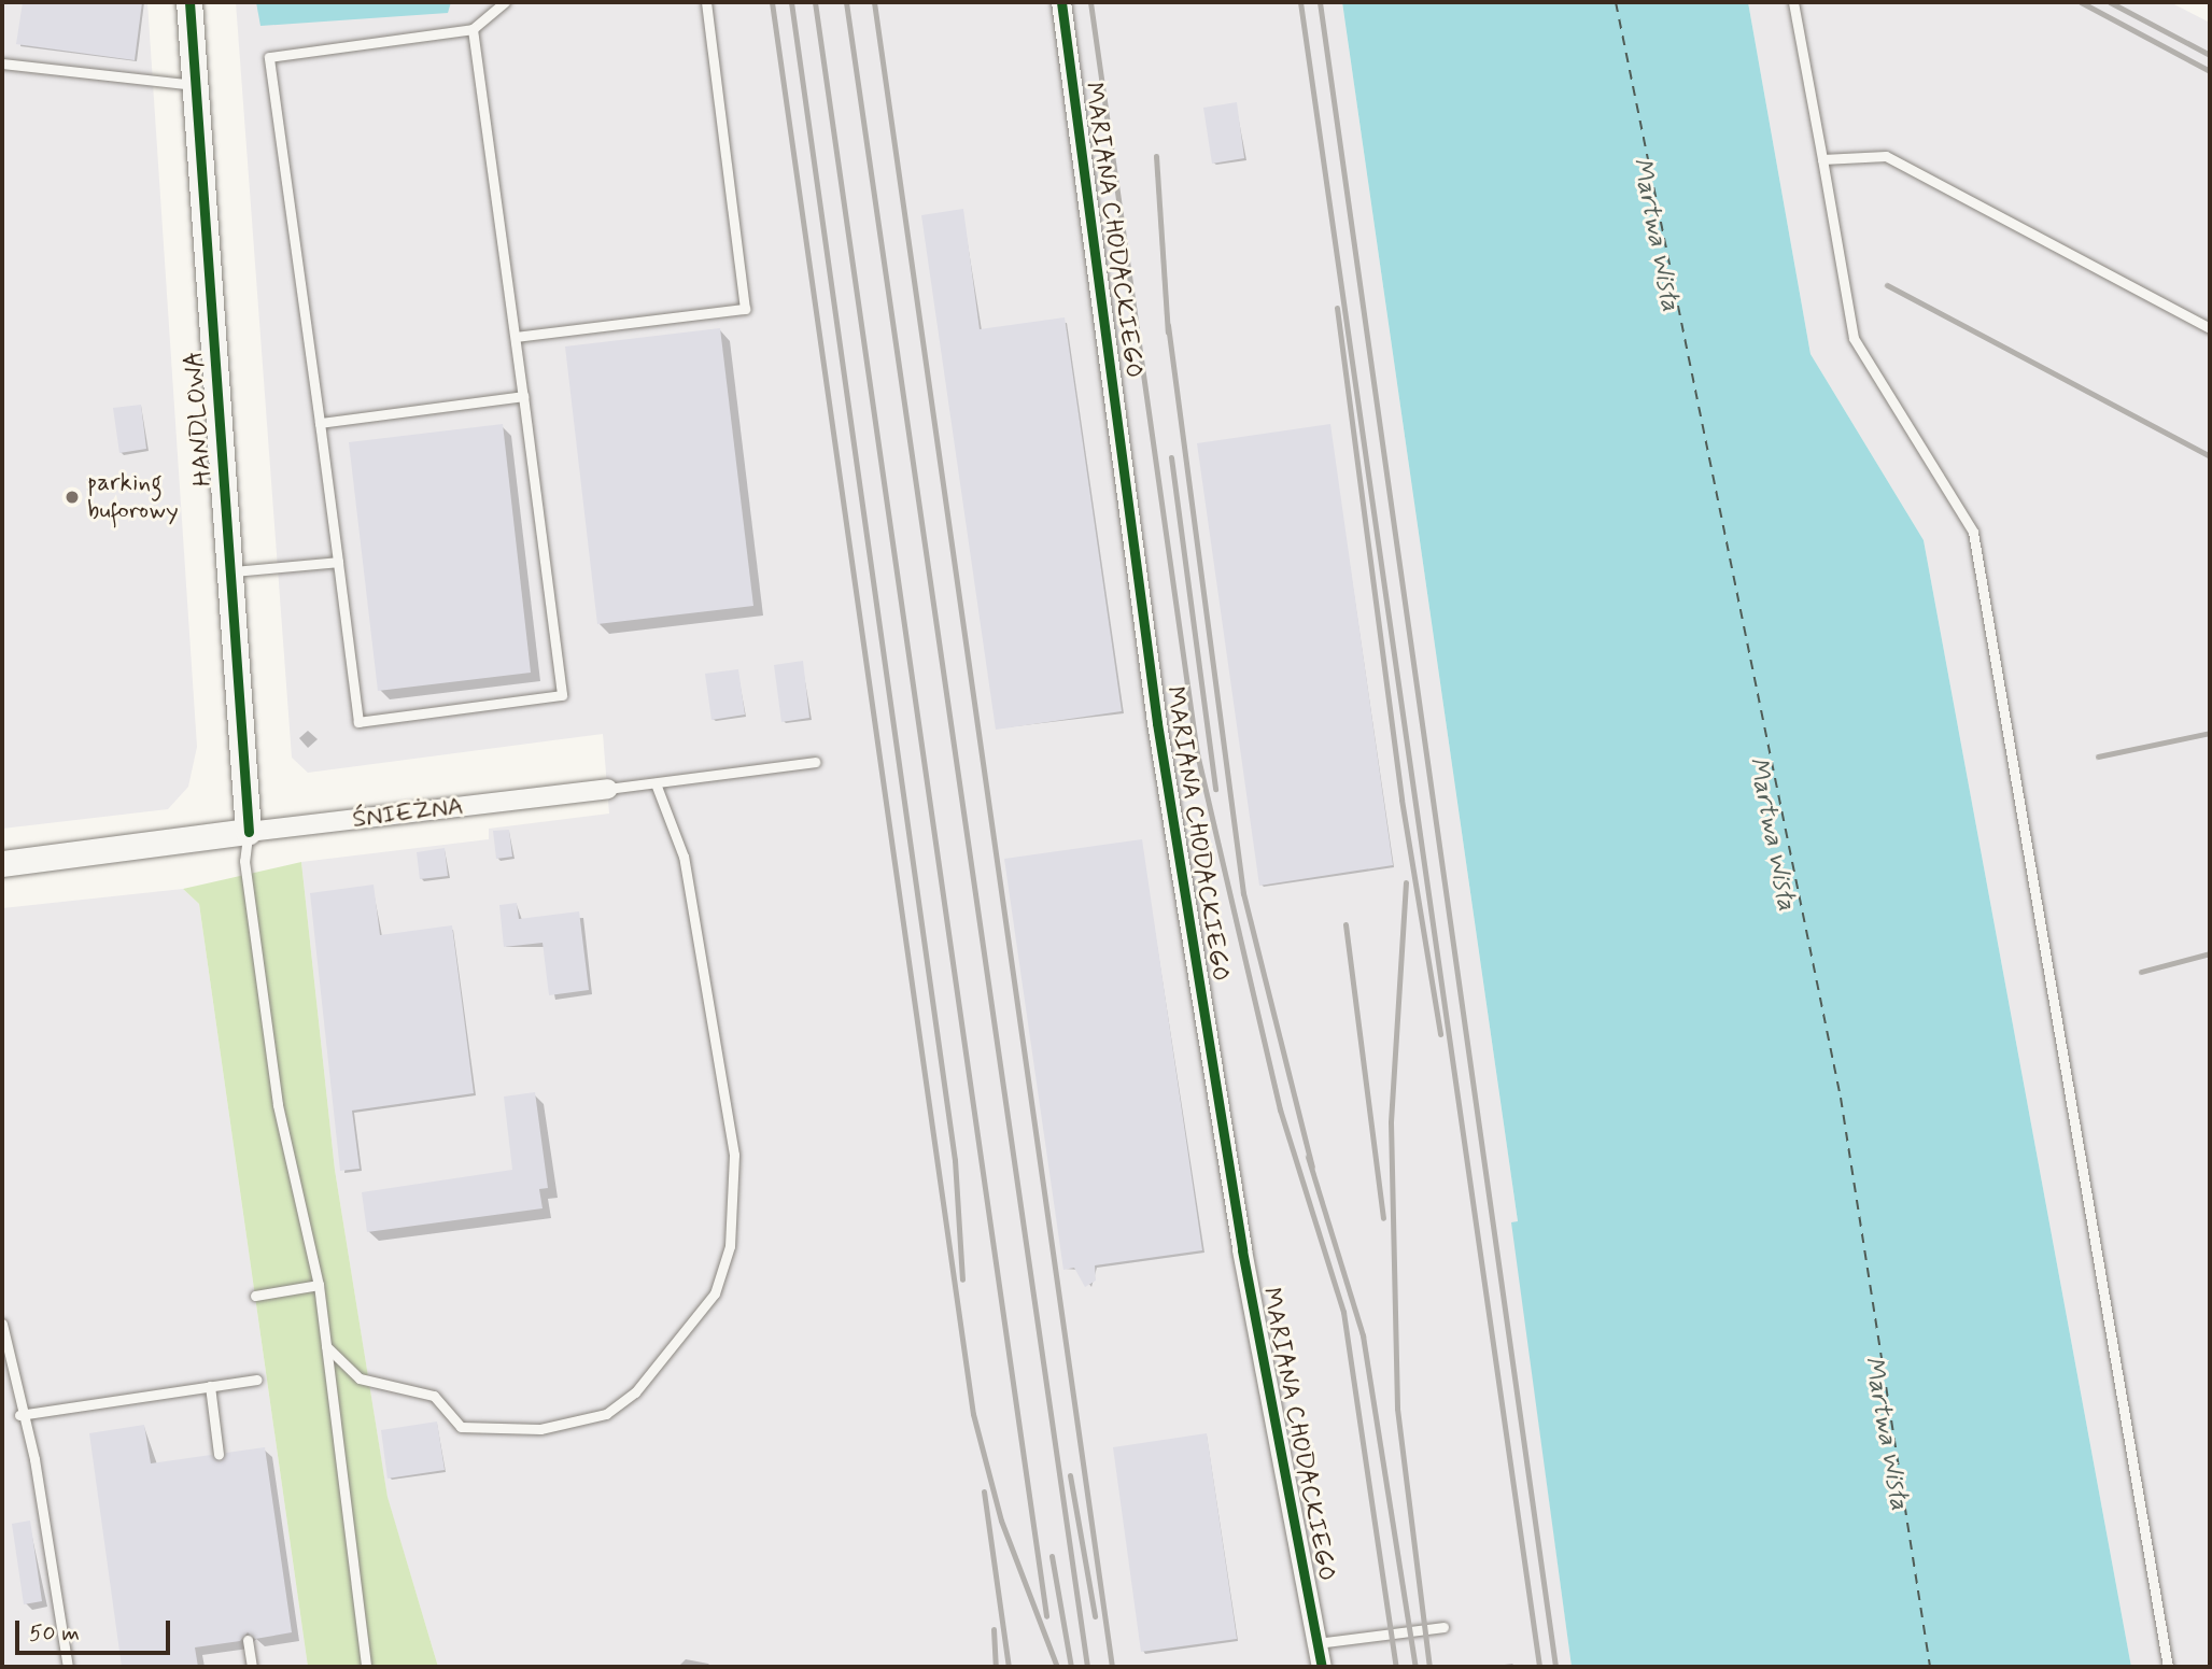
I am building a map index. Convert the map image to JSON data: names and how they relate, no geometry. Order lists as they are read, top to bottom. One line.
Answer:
{"streets":{"street":["MARIANA CHODACKIEGO","HANDLOWA","ŚNIEŻNA"]},"crossings":[["HANDLOWA","ŚNIEŻNA"]],"water":["Martwa Wisła"],"places":["parking buforowy"],"scale_bar":"50 m"}
